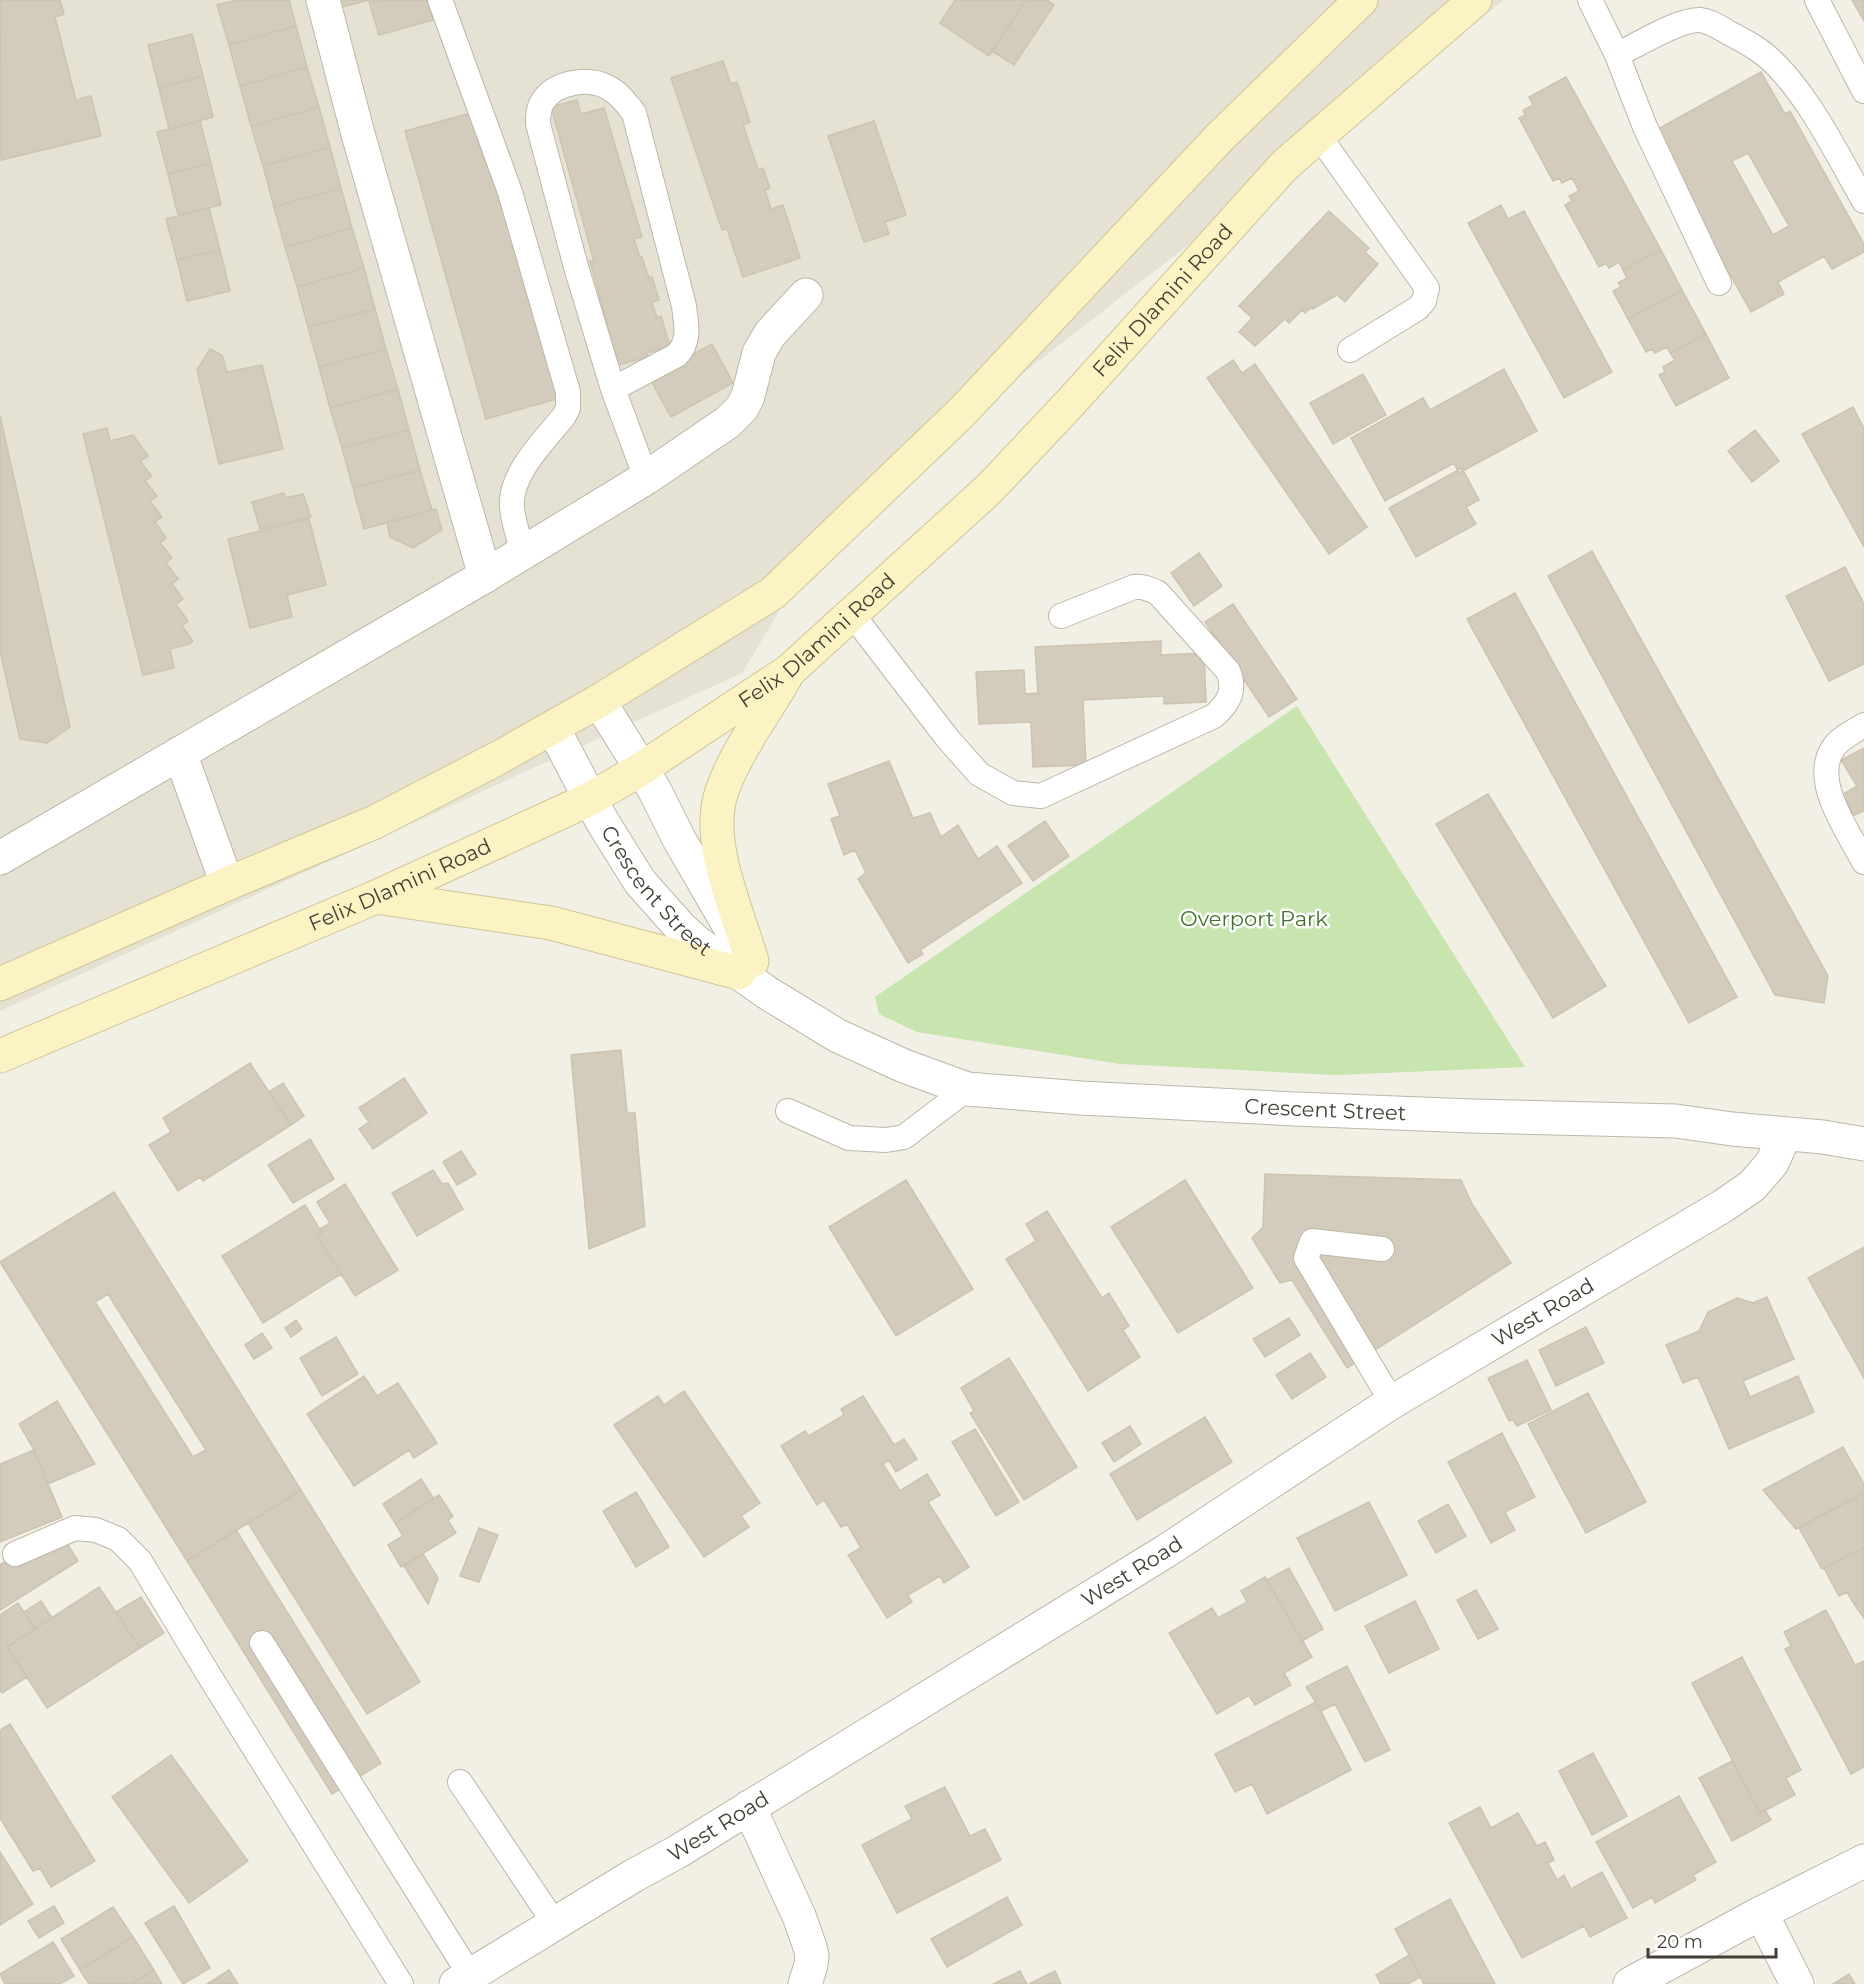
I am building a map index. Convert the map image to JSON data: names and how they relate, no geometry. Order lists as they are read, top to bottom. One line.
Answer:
{"streets":{"main road":["Felix Dlamini Road"],"street":["Crescent Street","West Road"]},"crossings":[["Felix Dlamini Road","Crescent Street"],["Crescent Street","West Road"]],"parks":["Overport Park"],"scale_bar":"20 m"}
